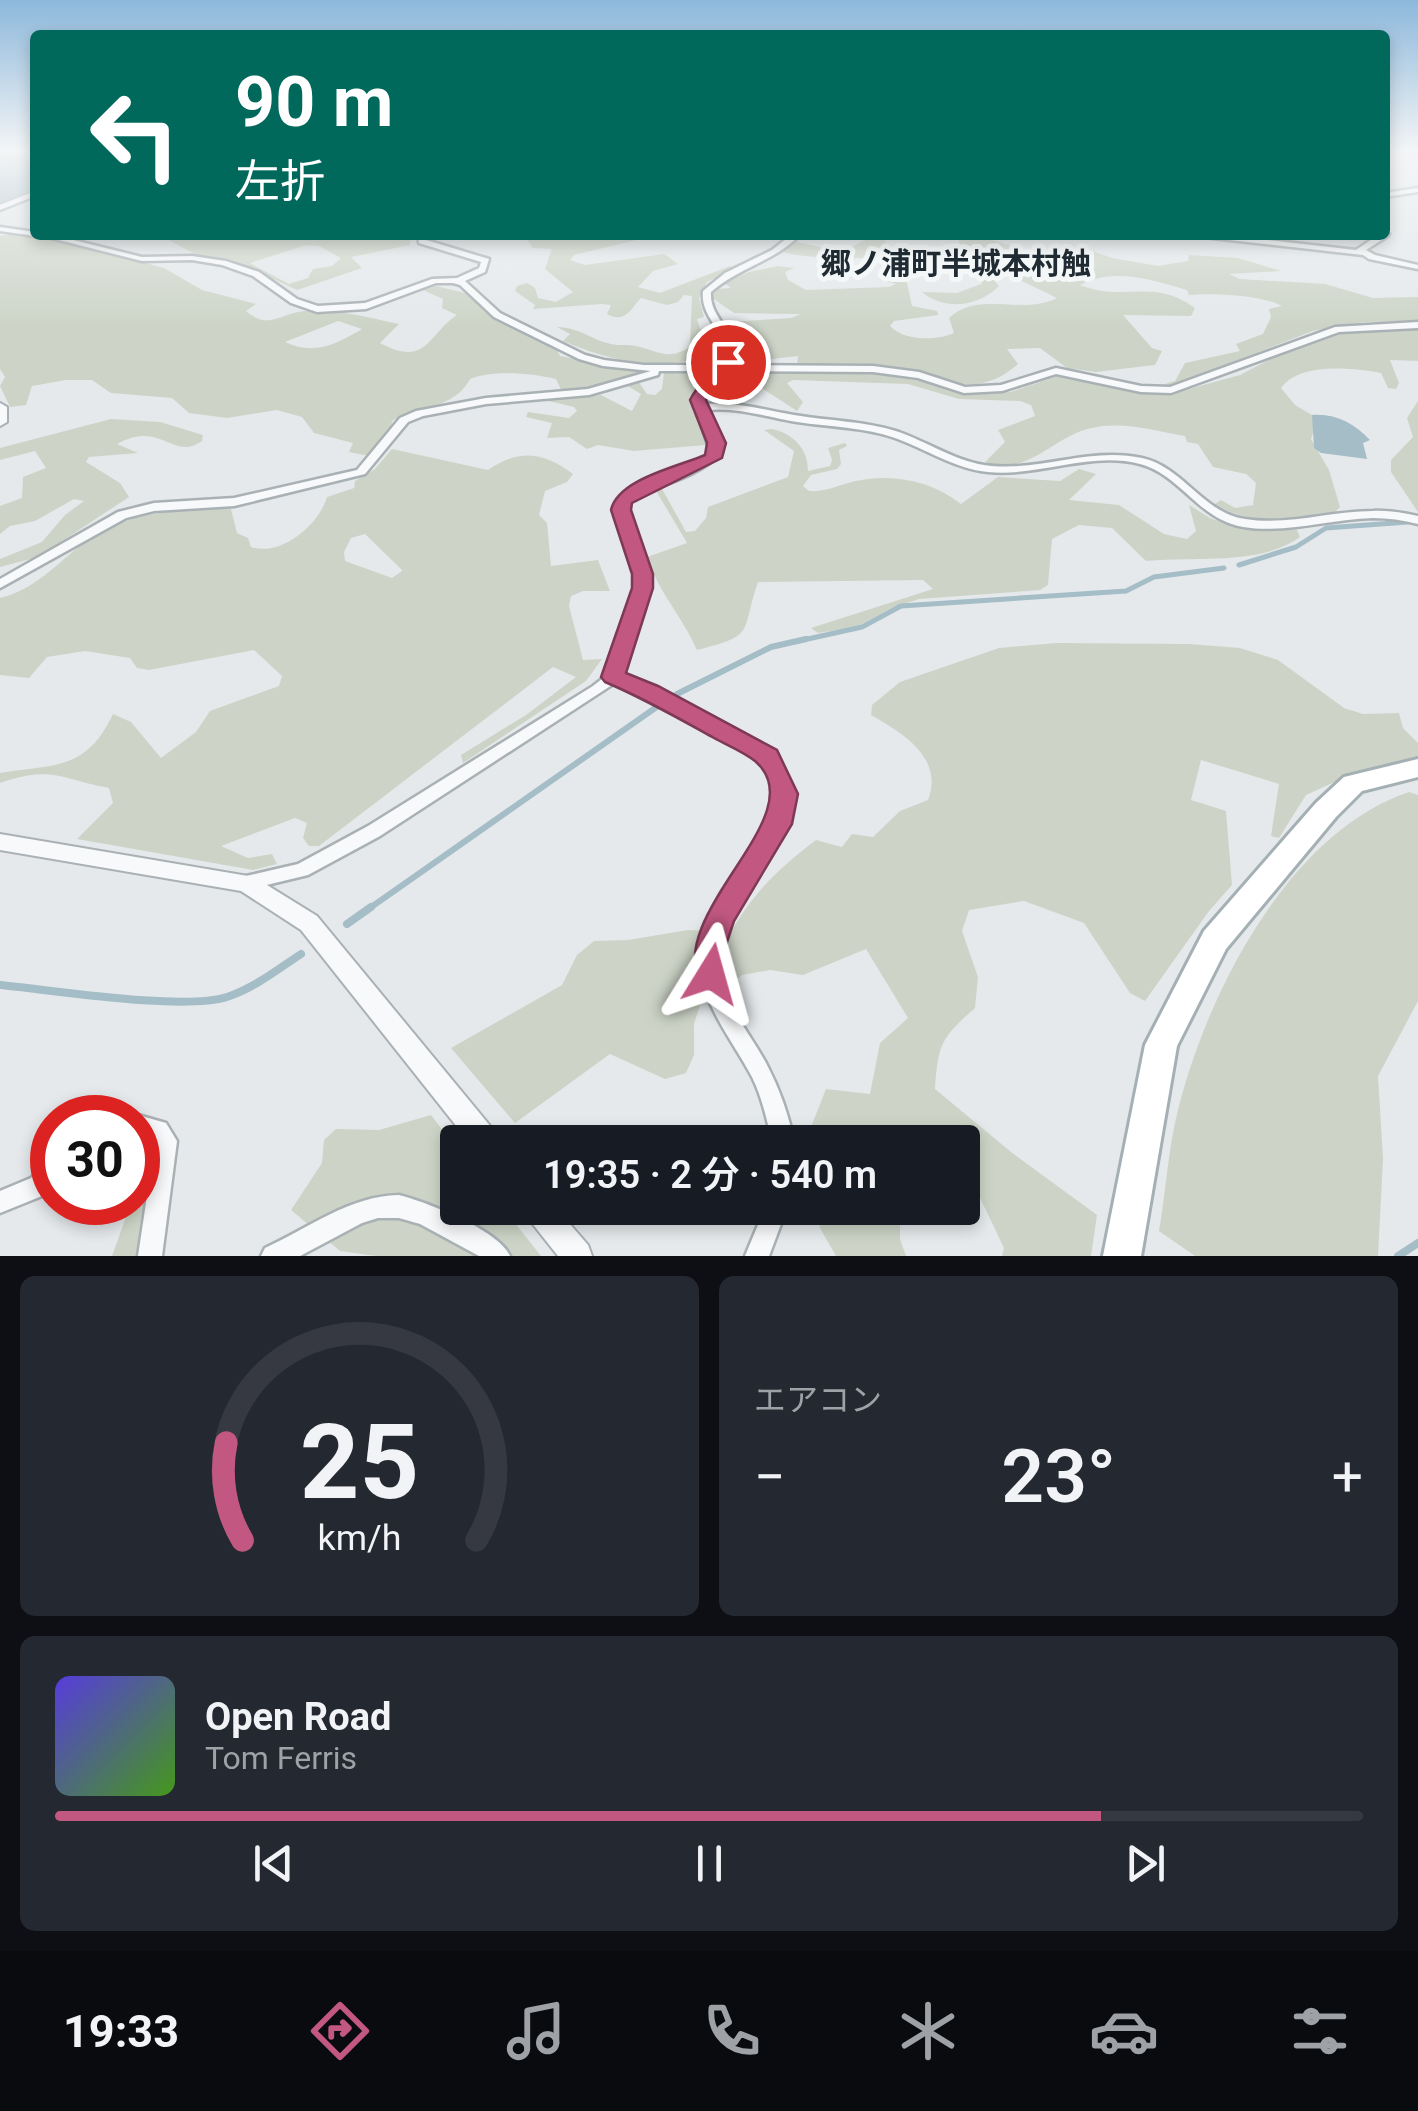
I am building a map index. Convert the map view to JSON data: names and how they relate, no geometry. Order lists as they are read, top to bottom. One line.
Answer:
{"districts":["郷ノ浦町半城本村触"],"page":{"turn":["90 m","左折"],"limit":"30","trip":"19:35 · 2 分 · 540 m","tile":"エアコン","heat":["−","23°","+"],"song":["Open Road","Tom Ferris"],"tabs":"19:33","gauge":["25","km/h"]}}
